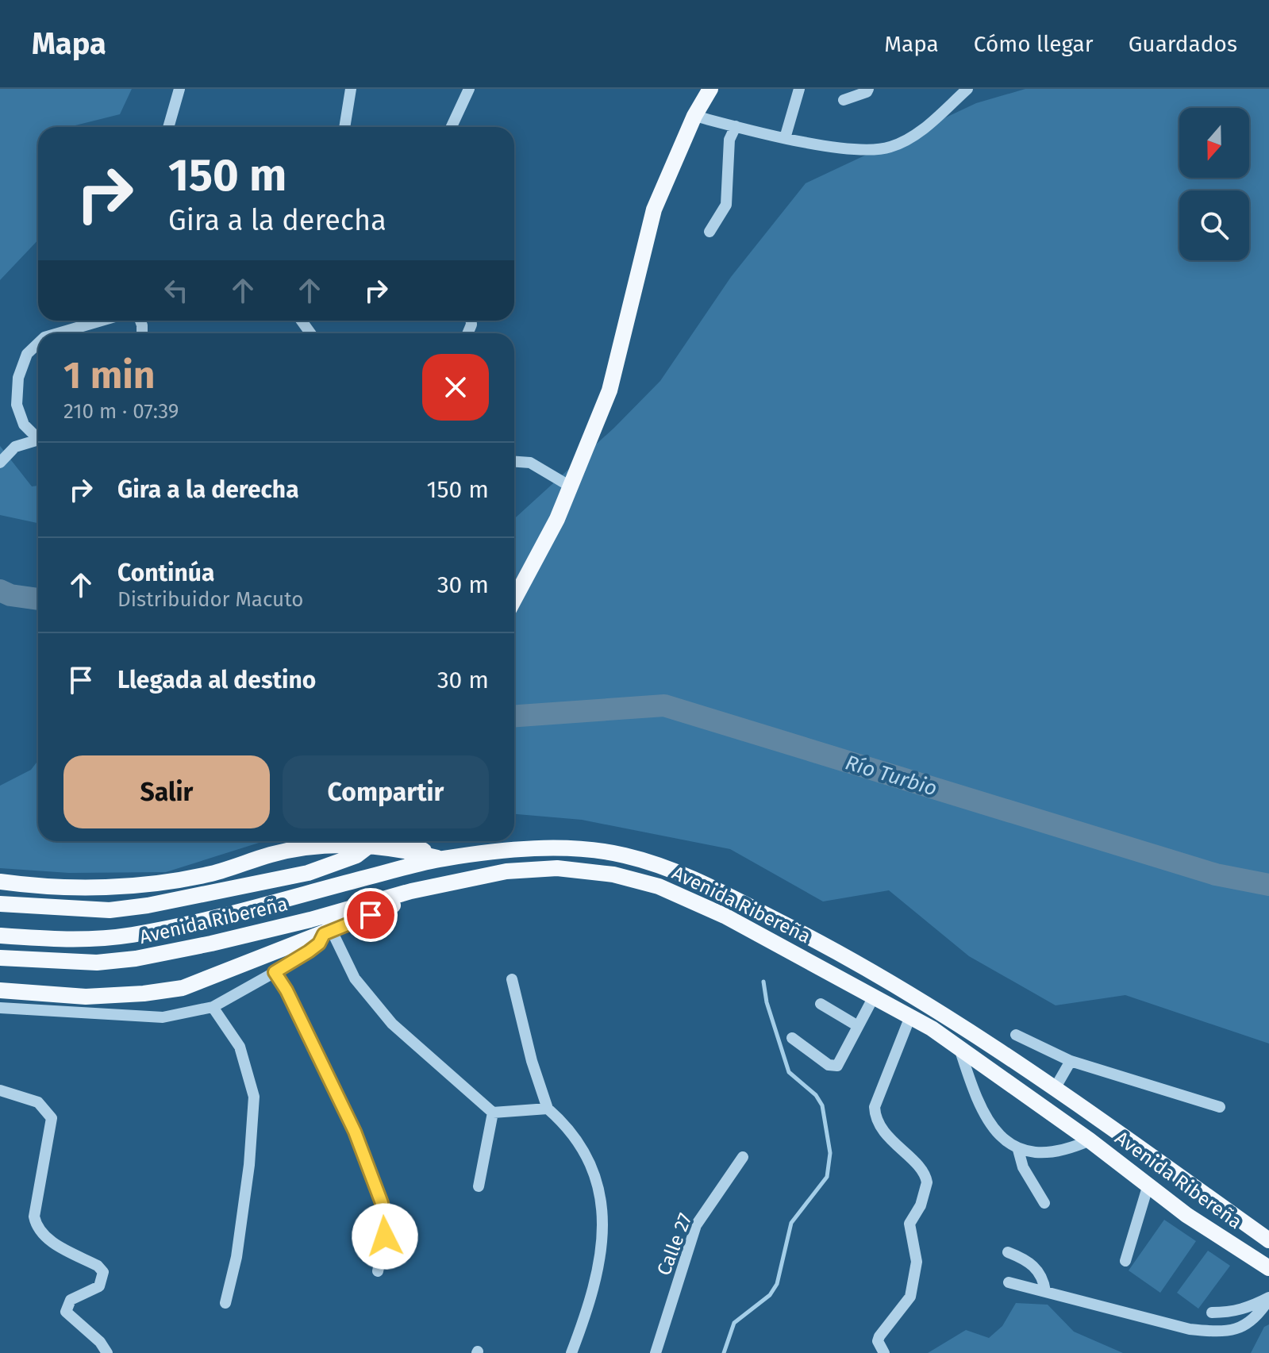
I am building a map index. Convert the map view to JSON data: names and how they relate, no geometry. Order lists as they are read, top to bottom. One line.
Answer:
{"streets":{"main road":["Avenida Ribereña"],"street":["Calle 27"]},"water":["Río Turbio"],"north":"bottom","page":{"header":"Mapa","nav":["Mapa","Cómo llegar","Guardados"],"turn":["150 m","Gira a la derecha"],"heading":["1 min","210 m · 07:39"],"list":[{"name":"Gira a la derecha","value":"150 m"},{"name":"Continúa","note":"Distribuidor Macuto","value":"30 m"},{"name":"Llegada al destino","value":"30 m"}],"buttons":["Salir","Compartir"]}}
